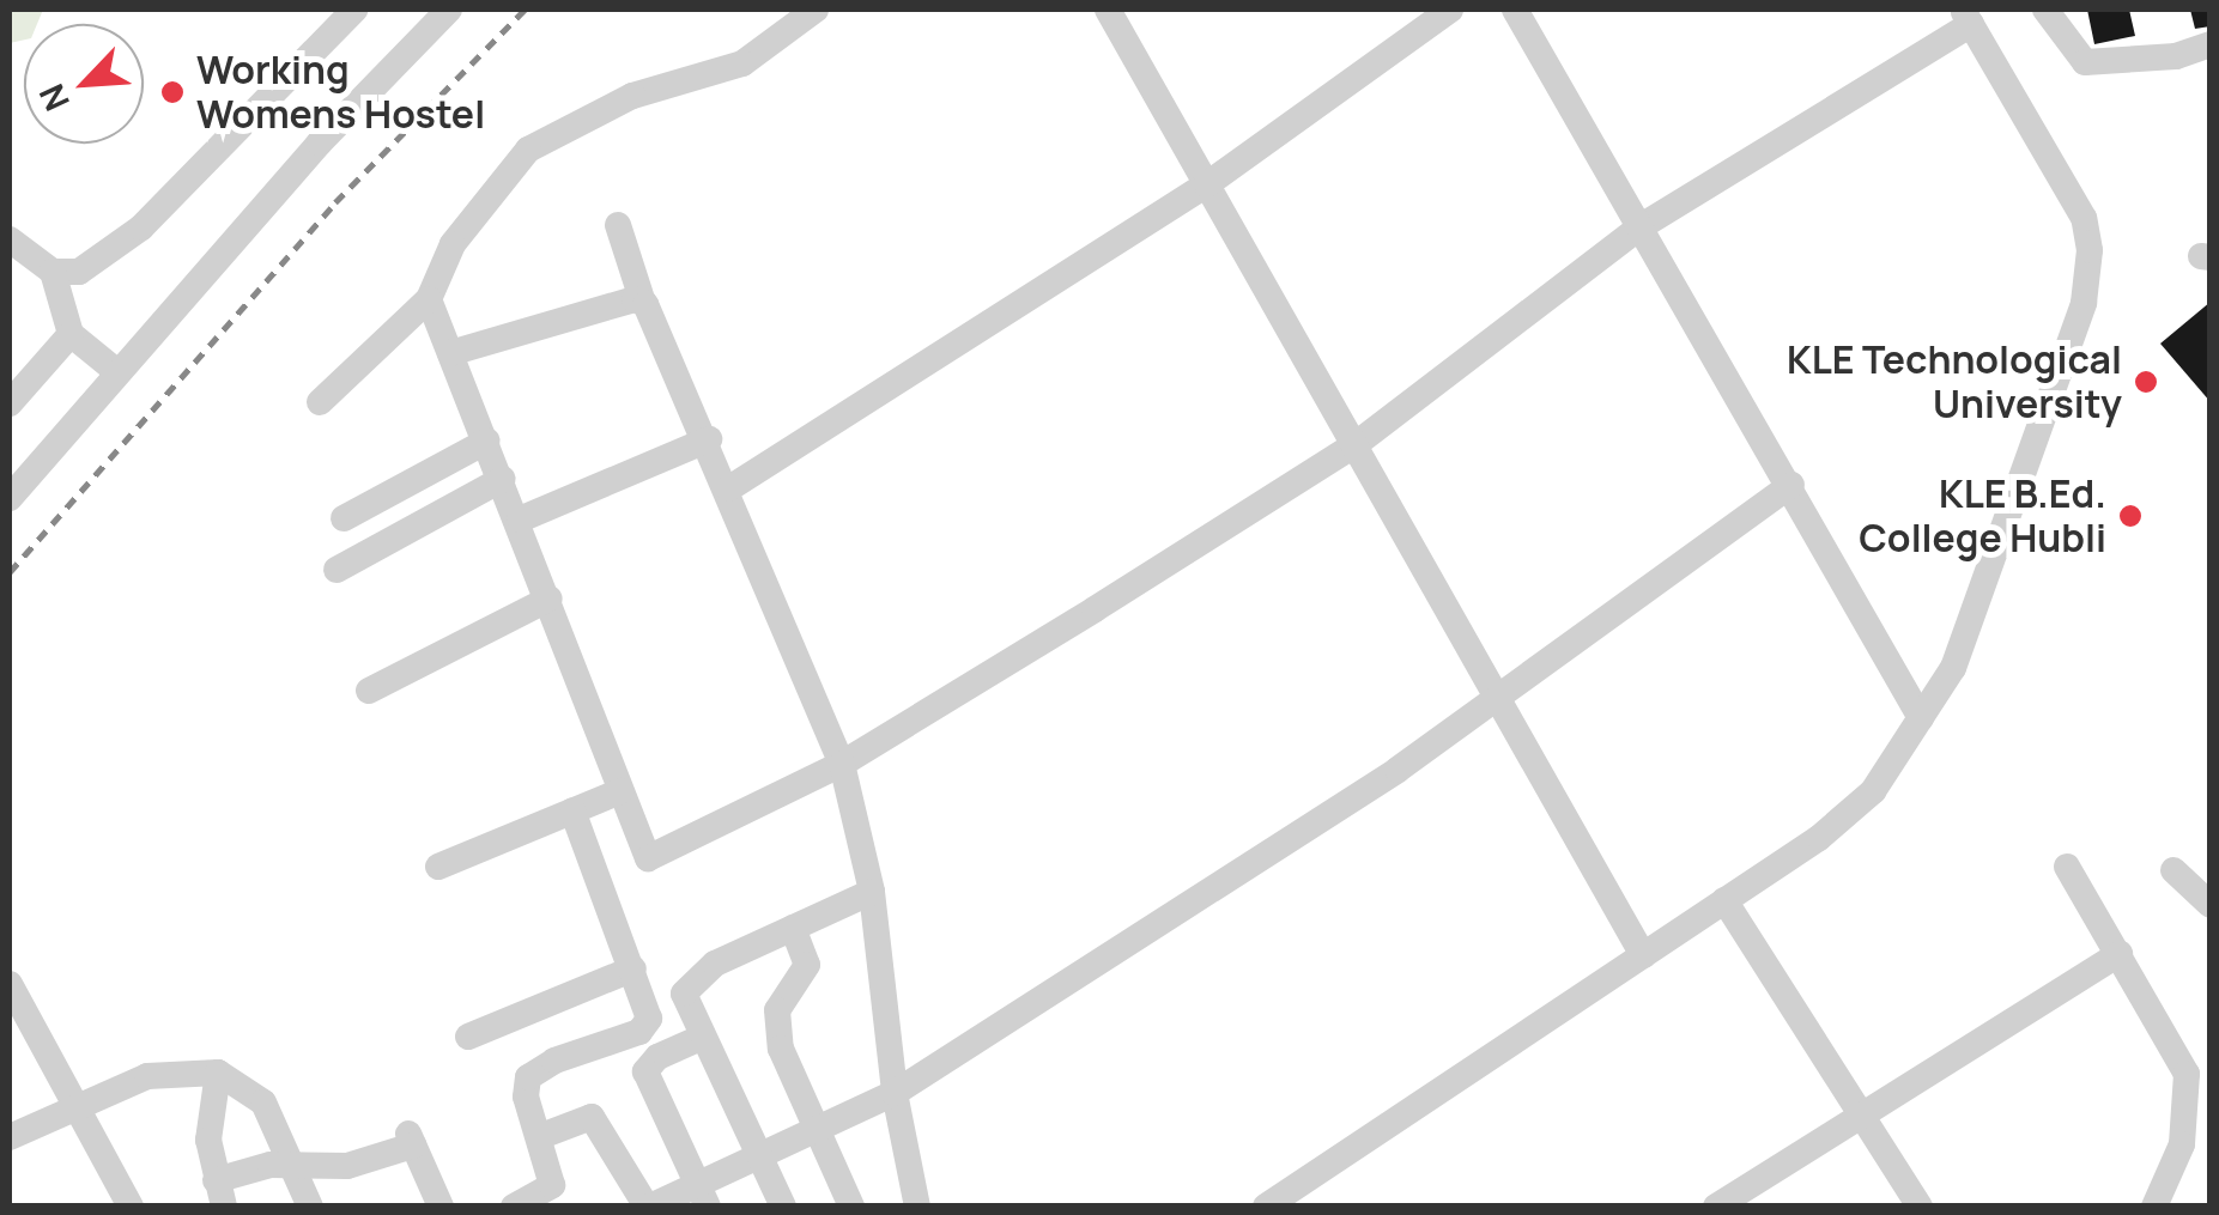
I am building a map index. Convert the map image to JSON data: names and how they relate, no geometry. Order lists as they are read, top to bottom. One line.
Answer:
{"places":["Working Womens Hostel","KLE Technological University","KLE B.Ed. College Hubli"],"north":"bottom left"}
